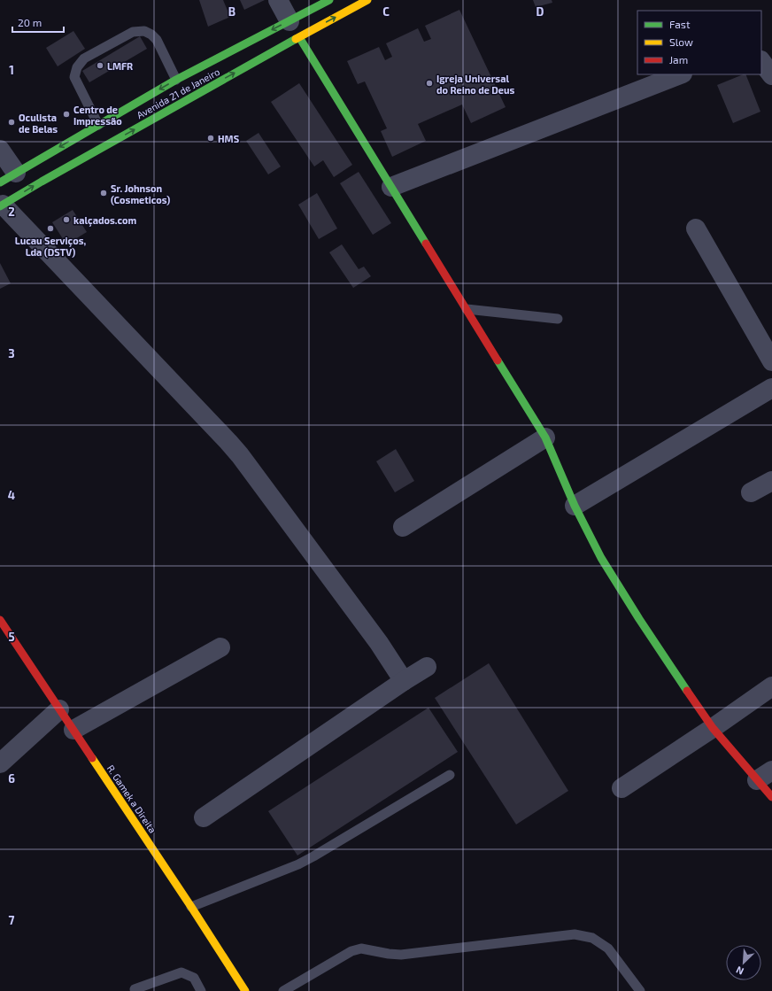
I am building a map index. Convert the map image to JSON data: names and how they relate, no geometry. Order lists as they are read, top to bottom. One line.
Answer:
{"streets":{"main road":["Avenida 21 de Janeiro","R. Gamek a Direita"]},"places":["LMFR","Igreja Universal do Reino de Deus","Centro de Impressão","Oculista de Belas","HMS","Sr. Johnson (Cosmeticos)","kalçados.com","Lucau Serviços, Lda (DSTV)"],"legend":["Fast","Slow","Jam"],"scale_bar":"20 m","north":"bottom left","grid":{"columns":["B","C","D"],"rows":["1","2","3","4","5","6","7"]}}
